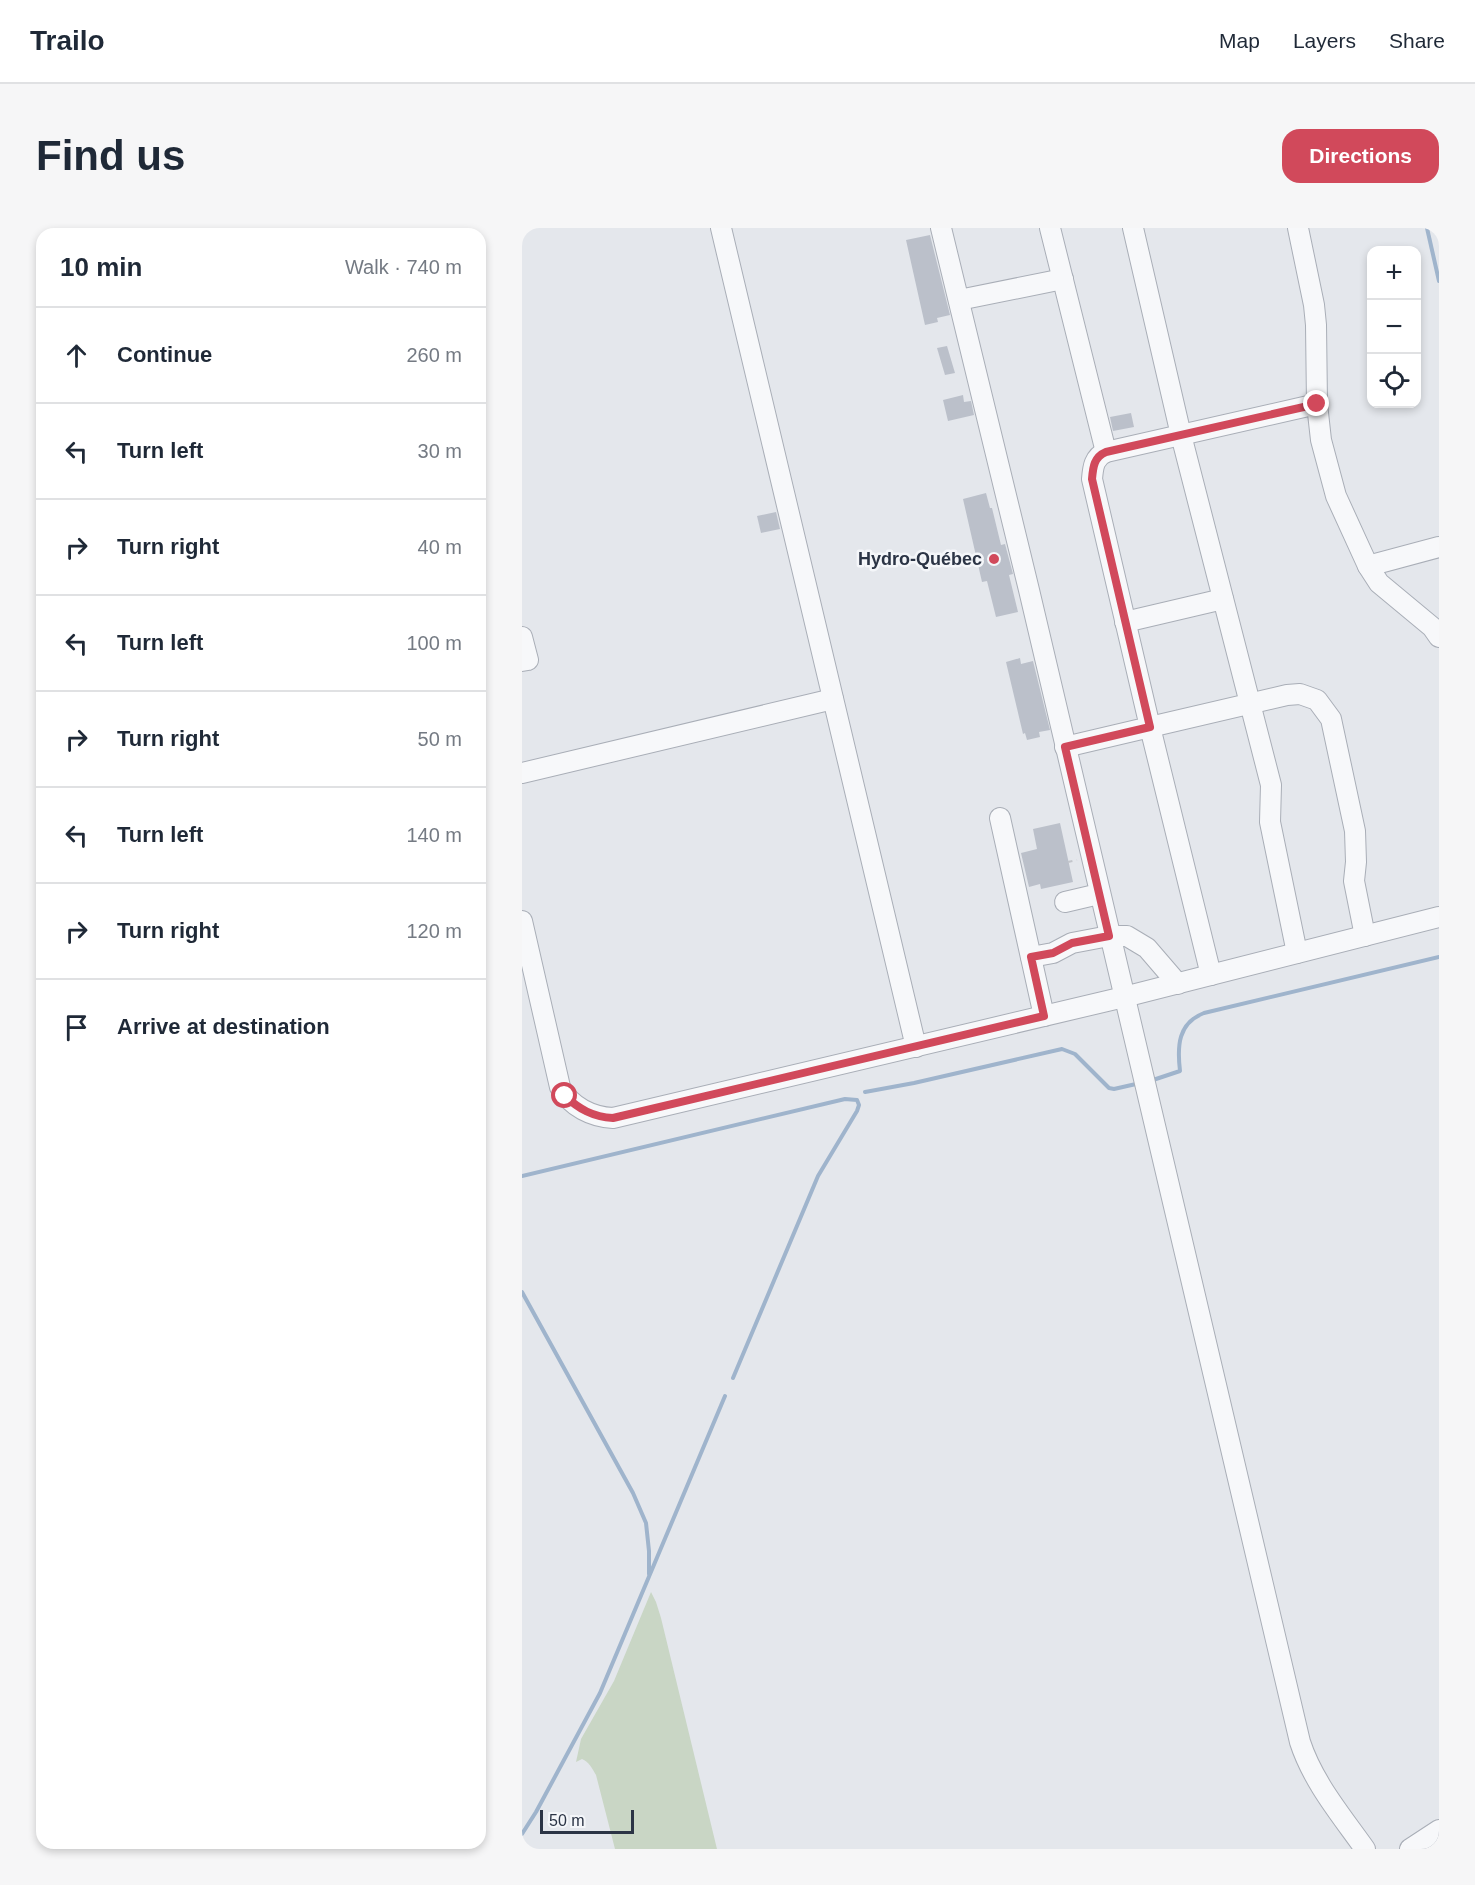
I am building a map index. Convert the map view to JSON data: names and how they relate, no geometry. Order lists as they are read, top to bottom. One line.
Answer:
{"places":["Hydro-Québec"],"scale_bar":"50 m","page":{"header":"Trailo","nav":["Map","Layers","Share"],"buttons":"Directions","title":"Find us","heading":["10 min","Walk · 740 m"],"map_buttons":["+","−"],"list":[["Continue","260 m"],["Turn left","30 m"],["Turn right","40 m"],["Turn left","100 m"],["Turn right","50 m"],["Turn left","140 m"],["Turn right","120 m"],"Arrive at destination"],"scale":"50 m"}}
